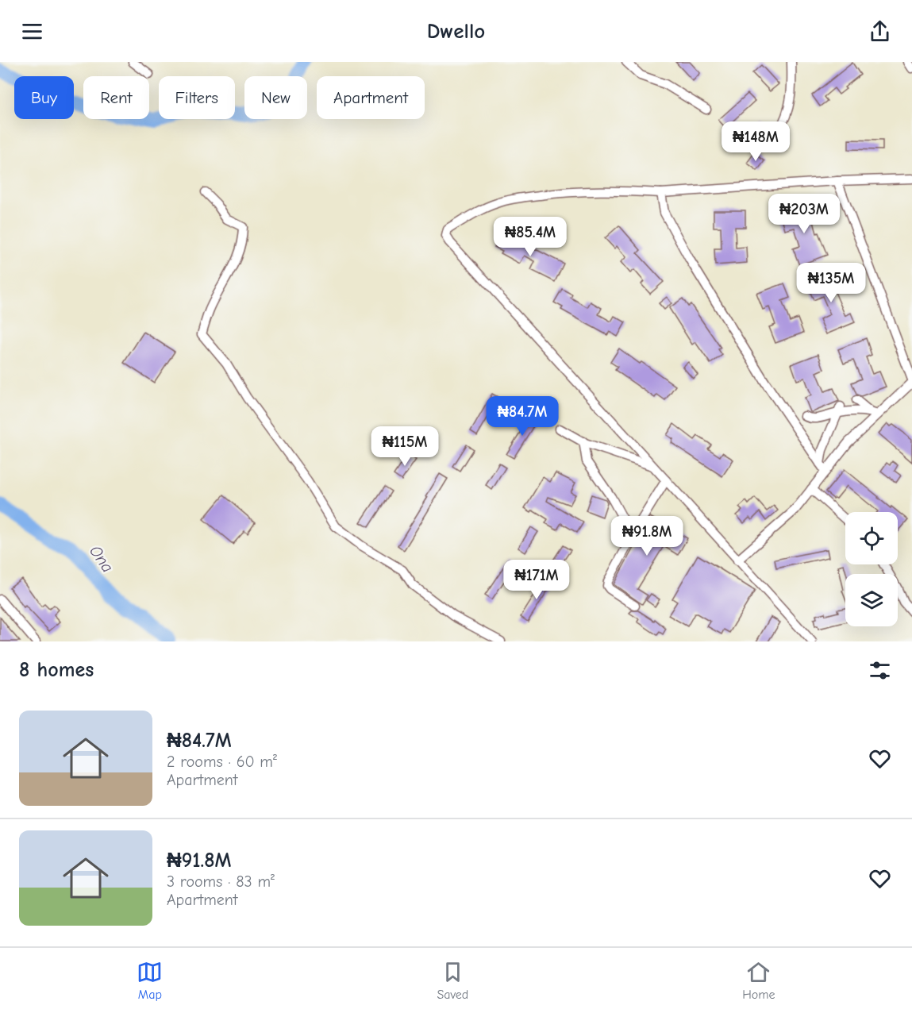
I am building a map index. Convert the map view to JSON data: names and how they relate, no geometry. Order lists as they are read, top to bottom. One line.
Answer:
{"water":["Ona"],"page":{"header":"Dwello","chip":["Buy","Rent","Filters","New","Apartment"],"price":["₦148M","₦203M","₦85.4M","₦135M","₦84.7M","₦115M","₦91.8M","₦171M"],"heading":"8 homes","list":[{"name":"₦84.7M","note":"2 rooms · 60 m² · Apartment"},{"name":"₦91.8M","note":"3 rooms · 83 m² · Apartment"}],"tabs":["Map","Saved","Home"]}}
